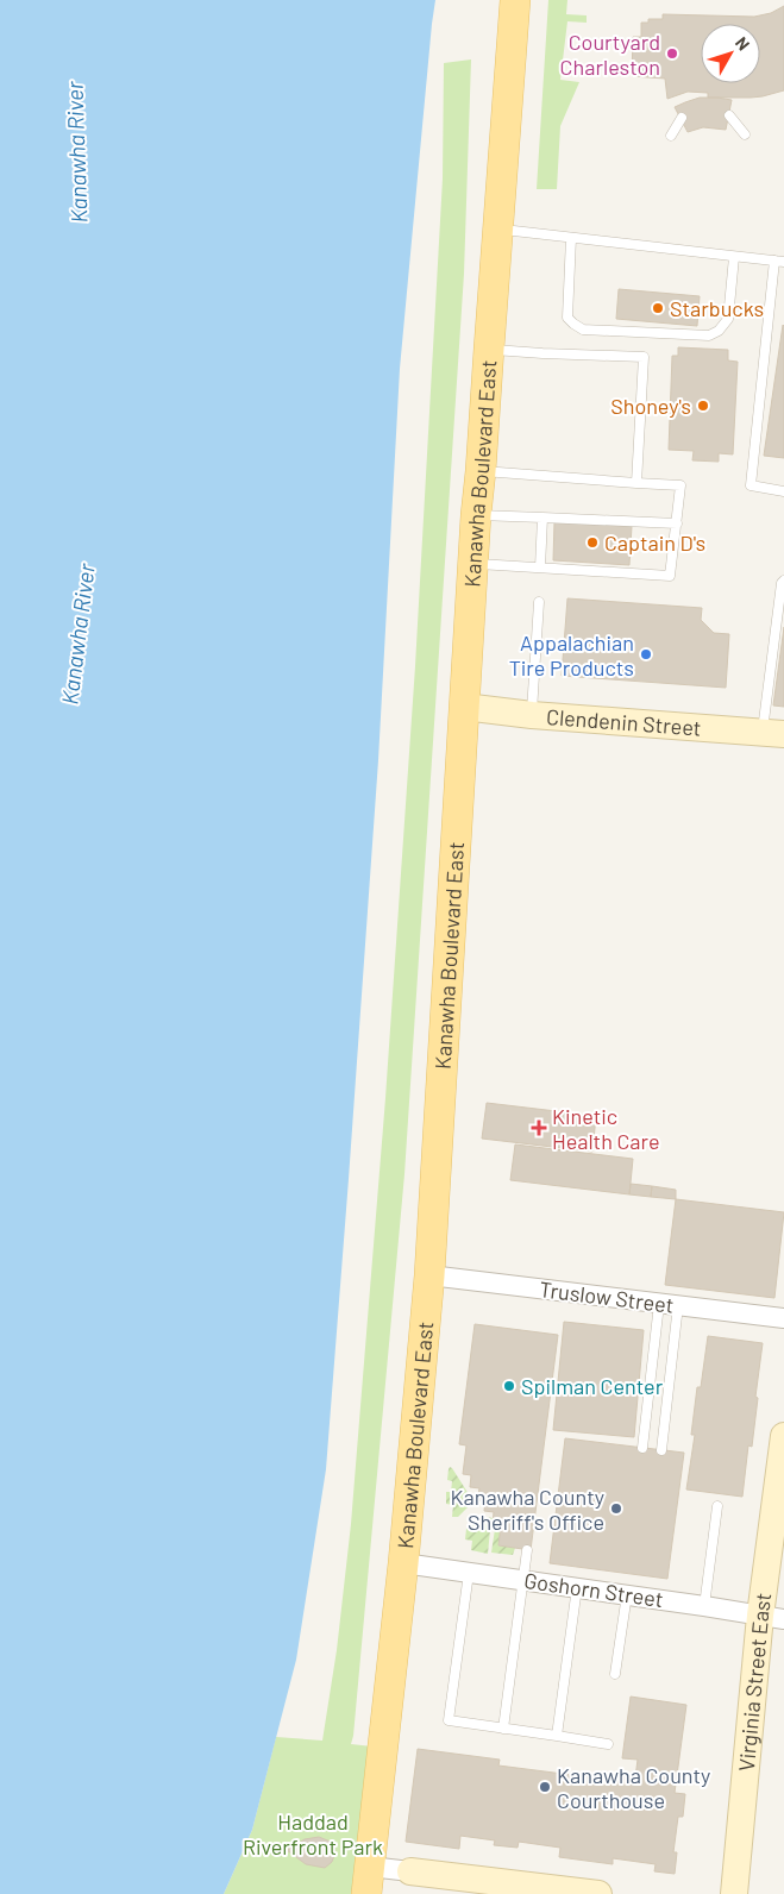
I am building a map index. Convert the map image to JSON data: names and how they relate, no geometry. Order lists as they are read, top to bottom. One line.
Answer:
{"streets":{"main road":["Kanawha Boulevard East"],"street":["Clendenin Street","Truslow Street","Goshorn Street","Virginia Street East"]},"crossings":[["Kanawha Boulevard East","Clendenin Street"],["Kanawha Boulevard East","Truslow Street"],["Kanawha Boulevard East","Goshorn Street"],["Goshorn Street","Virginia Street East"]],"water":["Kanawha River"],"parks":["Haddad Riverfront Park"],"places":{"other":["Courtyard Charleston","Starbucks","Shoney's","Captain D's","Appalachian Tire Products","Spilman Center","Kanawha County Sheriff's Office","Kanawha County Courthouse"],"health":["Kinetic Health Care"]},"north":"top right"}
